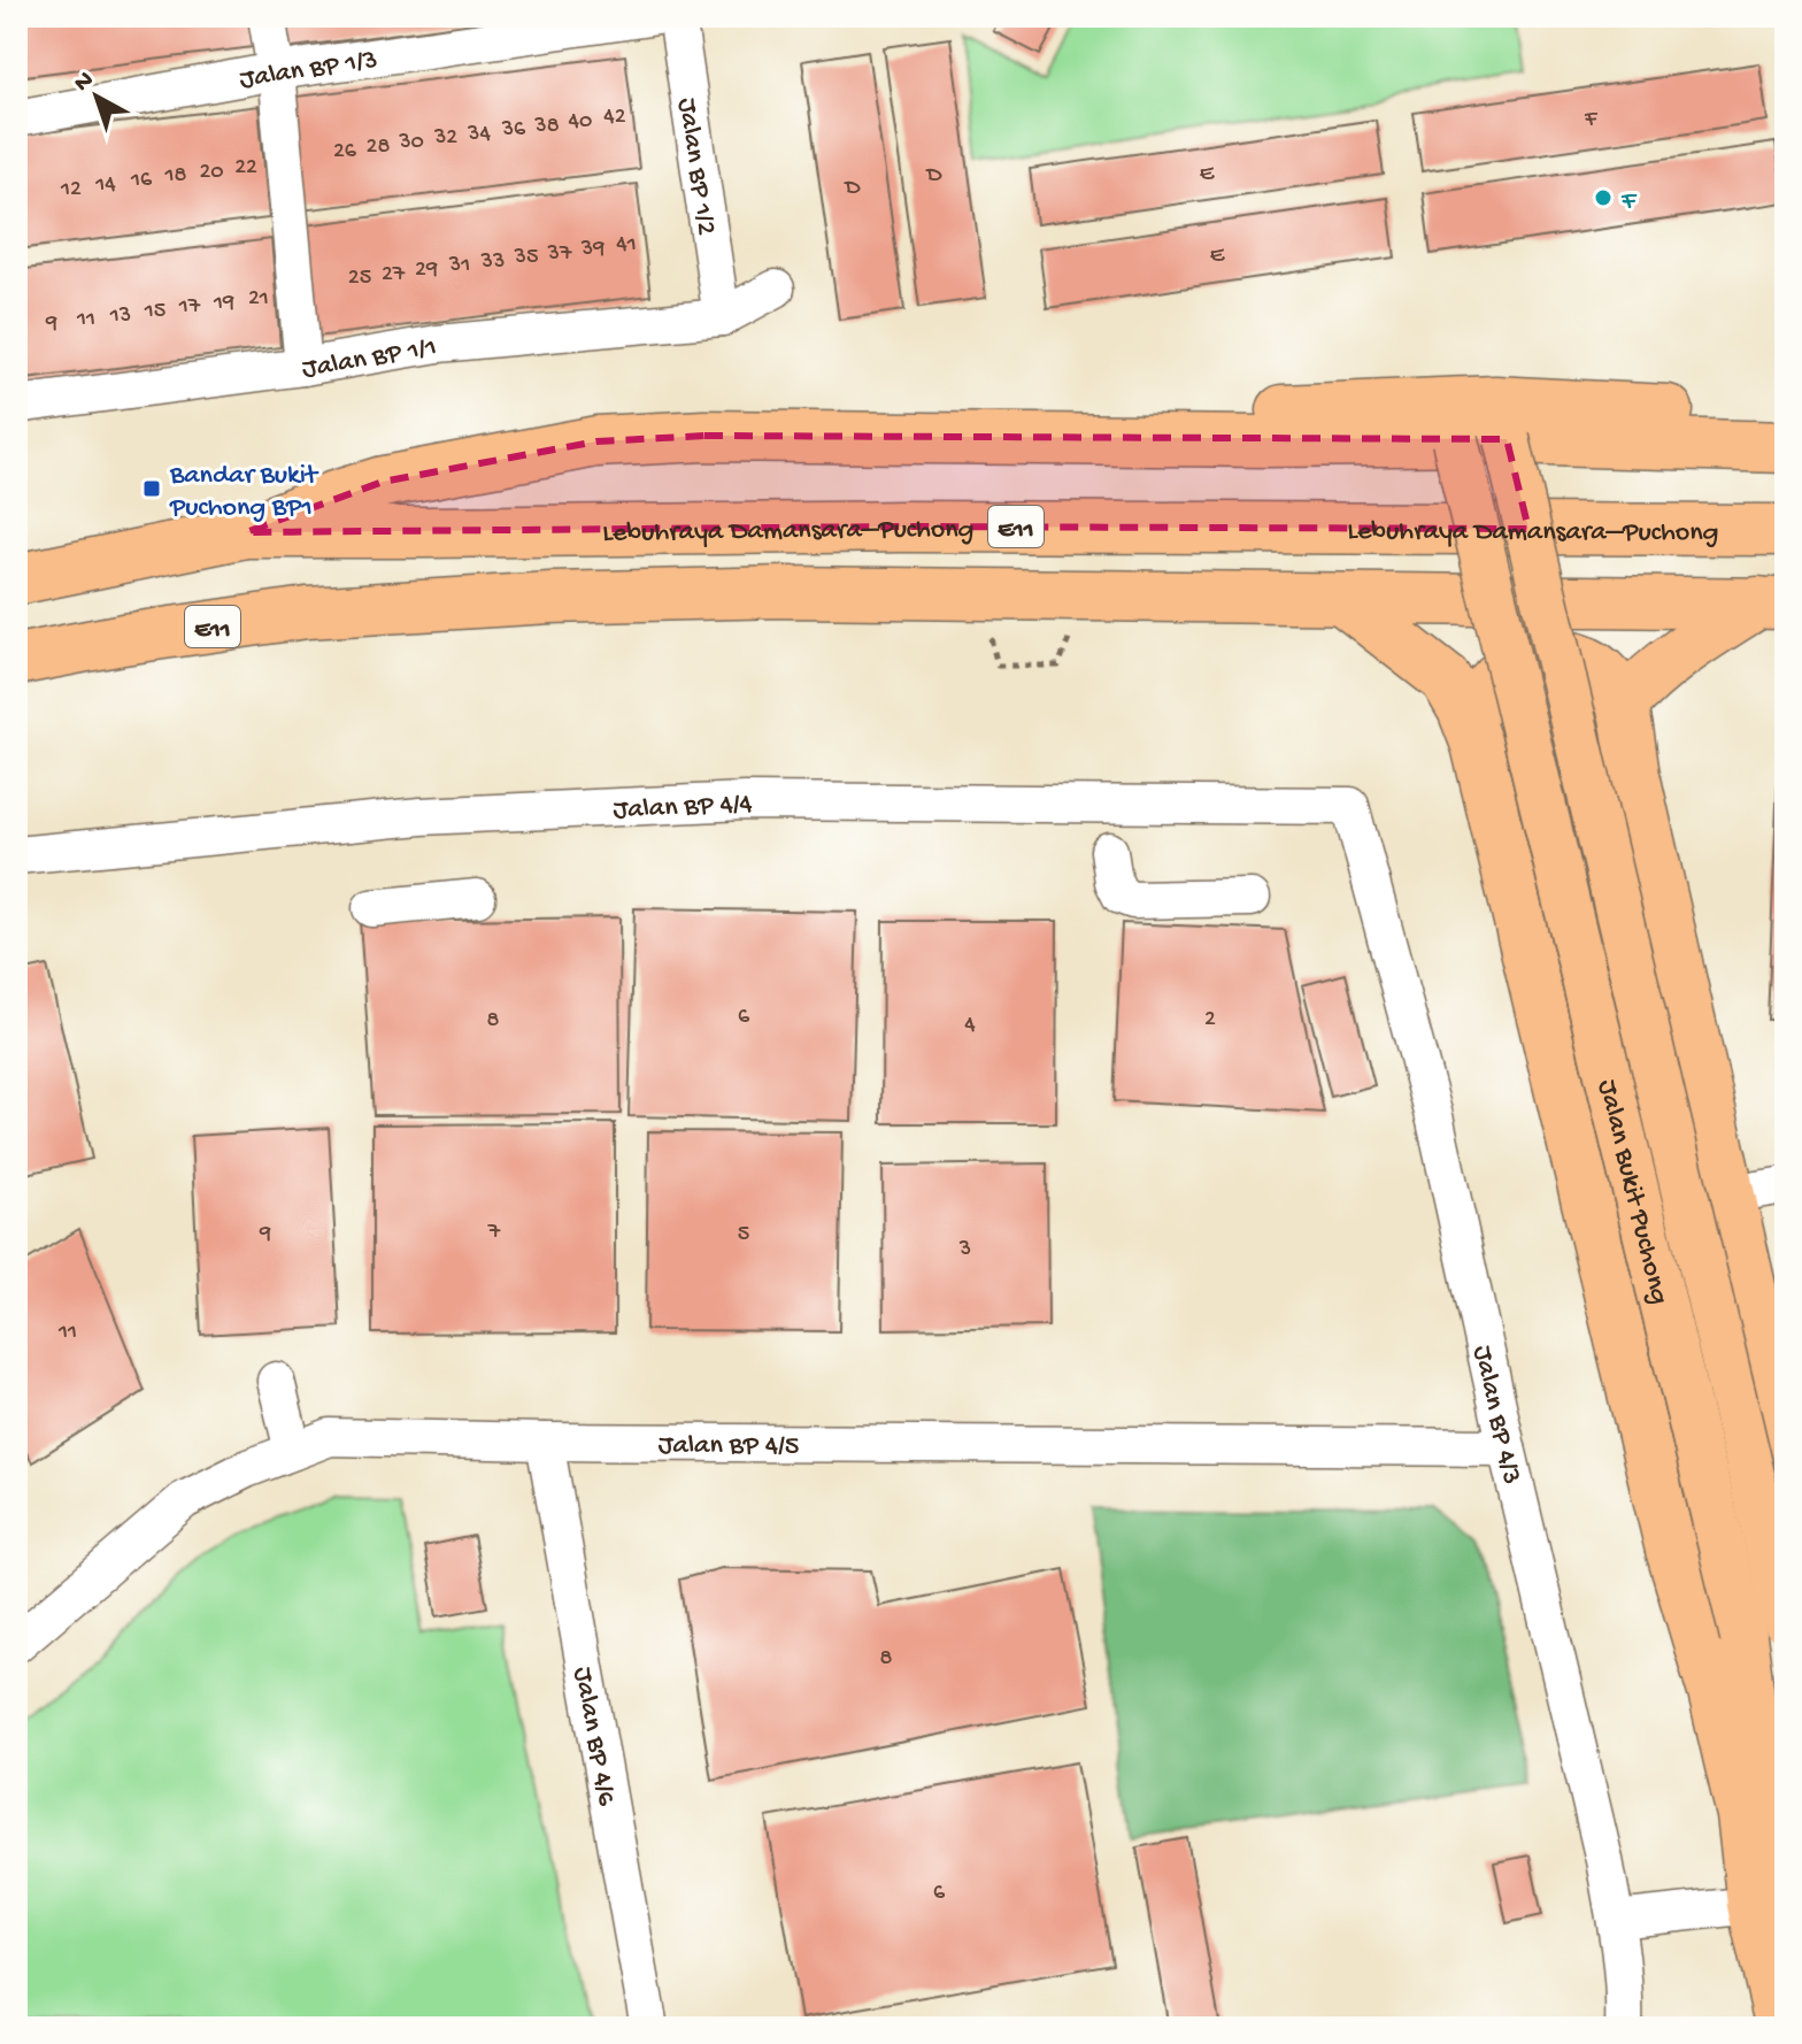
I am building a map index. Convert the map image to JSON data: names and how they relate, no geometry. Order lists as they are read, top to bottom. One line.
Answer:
{"streets":{"highway":["E11","Lebuhraya Damansara–Puchong"],"main road":["Jalan Bukit Puchong"],"street":["Jalan BP 1/3","Jalan BP 1/2","Jalan BP 1/1","Jalan BP 4/4","Jalan BP 4/3","Jalan BP 4/5","Jalan BP 4/6"]},"crossings":[["Jalan BP 1/2","Jalan BP 1/1"],["Jalan BP 4/4","Jalan BP 4/3"],["Jalan BP 4/3","Jalan BP 4/5"],["Jalan BP 4/5","Jalan BP 4/6"]],"places":{"other":["F"],"transit":["Bandar Bukit Puchong BP1"]},"house_numbers":["42","F","40","38","36","34","32","30","28","26","22","20","E","18","D","16","14","D","12","41","39","37","E","35","33","31","29","27","25","21","19","17","15","13","11","9","6","2","8","4","7","9","5","3","11","8","6"],"north":"top left"}
